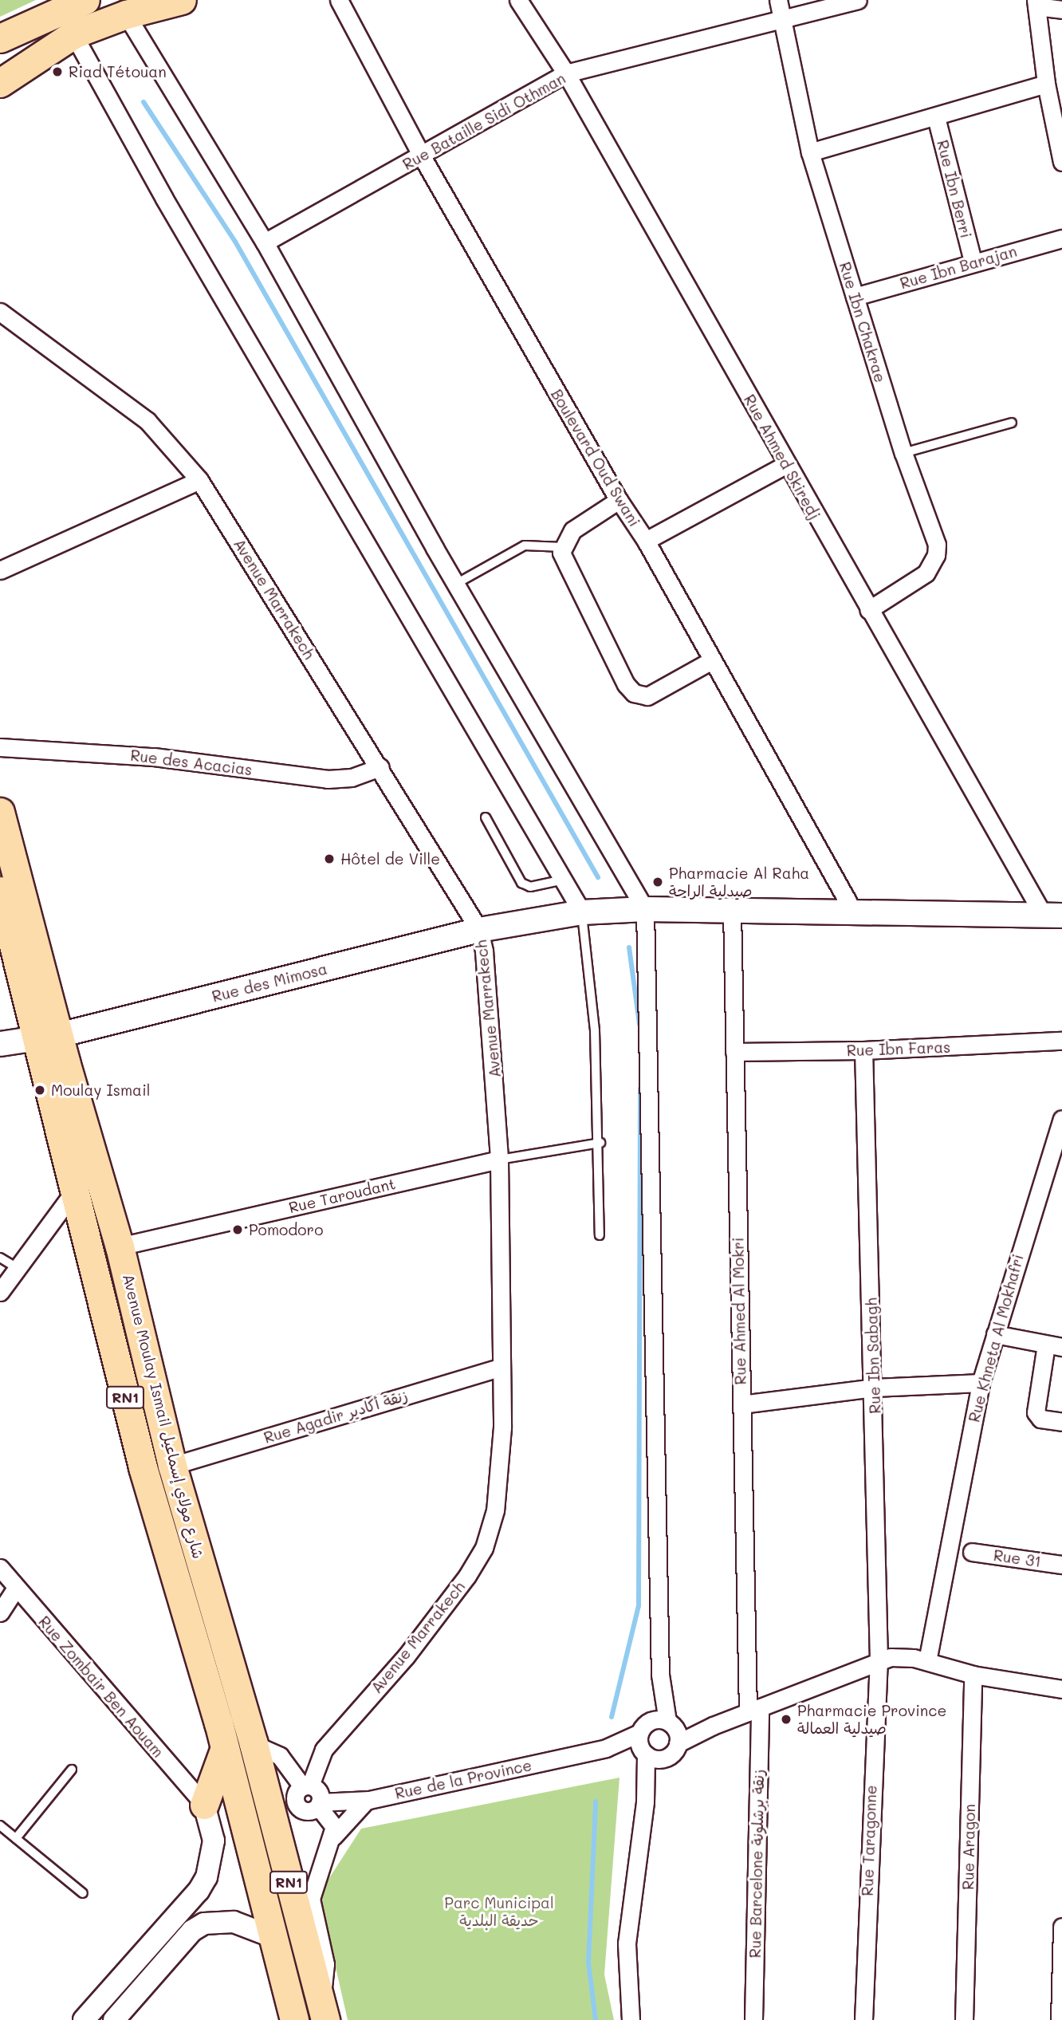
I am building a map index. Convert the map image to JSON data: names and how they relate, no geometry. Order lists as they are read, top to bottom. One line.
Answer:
{"streets":{"highway":["RN1","Avenue Moulay Ismail شارع مولاي إسماعيل"],"main road":["Rue des Mimosa"],"street":["Rue Bataille Sidi Othman","Rue Ibn Berri","Rue Ibn Barajan","Rue Ibn Chakrae","Rue Ahmed Skiredj","Boulevard Oud Swani","Avenue Marrakech","Rue des Acacias","Rue Ibn Faras","Rue Taroudant","Rue Ahmed Al Mokri","Rue Khneta Al Mokhafri","Rue Ibn Sabagh","Rue Agadir زنقة أكادير","Rue 31","Rue Zombair Ben Aouam","Rue de la Province","Rue Taragonne","Rue Aragon","Rue Barcelone زنقة برشلونة"]},"crossings":[["Rue Bataille Sidi Othman","Rue Ibn Chakrae"],["Rue Bataille Sidi Othman","Rue Ahmed Skiredj"],["Rue Bataille Sidi Othman","Boulevard Oud Swani"],["Rue Ibn Berri","Rue Ibn Barajan"],["Rue Ibn Barajan","Rue Ibn Chakrae"],["Rue Ibn Chakrae","Rue Ahmed Skiredj"],["Rue Ahmed Skiredj","Rue des Mimosa"],["Boulevard Oud Swani","Rue des Mimosa"],["Avenue Marrakech","Rue des Acacias"],["Avenue Marrakech","Rue des Mimosa"],["Avenue Marrakech","Rue Taroudant"],["Avenue Marrakech","Rue Agadir زنقة أكادير"],["Avenue Marrakech","Rue de la Province"],["Rue des Mimosa","Rue Ahmed Al Mokri"],["Rue des Mimosa","Avenue Moulay Ismail شارع مولاي إسماعيل"],["Rue Ibn Faras","Rue Ahmed Al Mokri"],["Rue Ibn Faras","Rue Ibn Sabagh"],["Rue Taroudant","Avenue Moulay Ismail شارع مولاي إسماعيل"],["Rue Ahmed Al Mokri","Rue Barcelone زنقة برشلونة"],["Rue Ibn Sabagh","Rue Taragonne"],["Avenue Moulay Ismail شارع مولاي إسماعيل","Rue Agadir زنقة أكادير"]],"parks":["Parc Municipal حديقة البلدية"],"places":["Riad Tétouan","Hôtel de Ville","Pharmacie Al Raha صيدلية الراحة","Moulay Ismail","Pomodoro","Pharmacie Province صيدلية العمالة"]}
